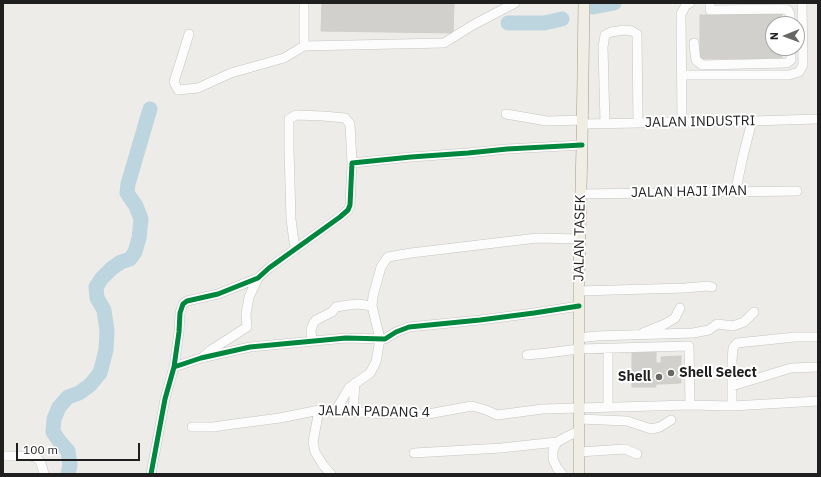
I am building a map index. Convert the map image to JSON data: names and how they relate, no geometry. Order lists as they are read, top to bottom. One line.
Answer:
{"streets":{"main road":["JALAN TASEK"],"street":["JALAN INDUSTRI","JALAN HAJI IMAN","JALAN PADANG 4"]},"crossings":[["JALAN INDUSTRI","JALAN TASEK"],["JALAN HAJI IMAN","JALAN TASEK"],["JALAN TASEK","JALAN PADANG 4"]],"places":["Shell Select","Shell"],"scale_bar":"100 m","north":"left"}
